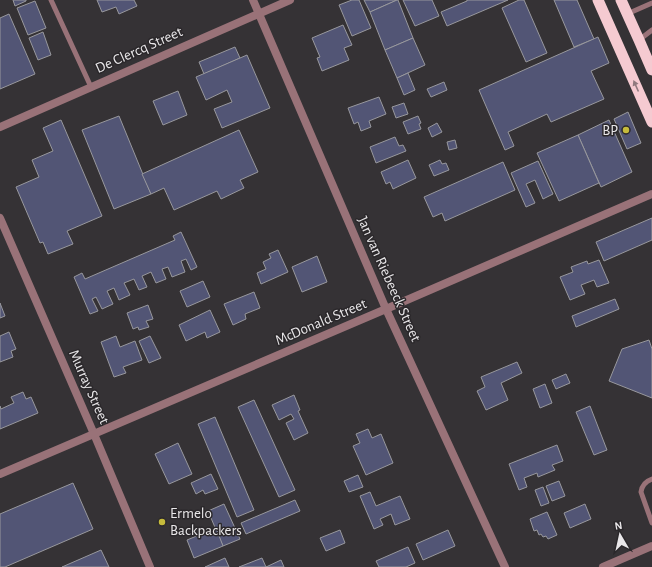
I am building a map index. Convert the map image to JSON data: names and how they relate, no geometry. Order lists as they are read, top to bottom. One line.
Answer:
{"streets":{"street":["De Clercq Street","Jan van Riebeeck Street","McDonald Street","Murray Street"]},"crossings":[["De Clercq Street","Jan van Riebeeck Street"],["Jan van Riebeeck Street","McDonald Street"],["McDonald Street","Murray Street"]],"places":["BP","Ermelo Backpackers"],"north":"top"}
